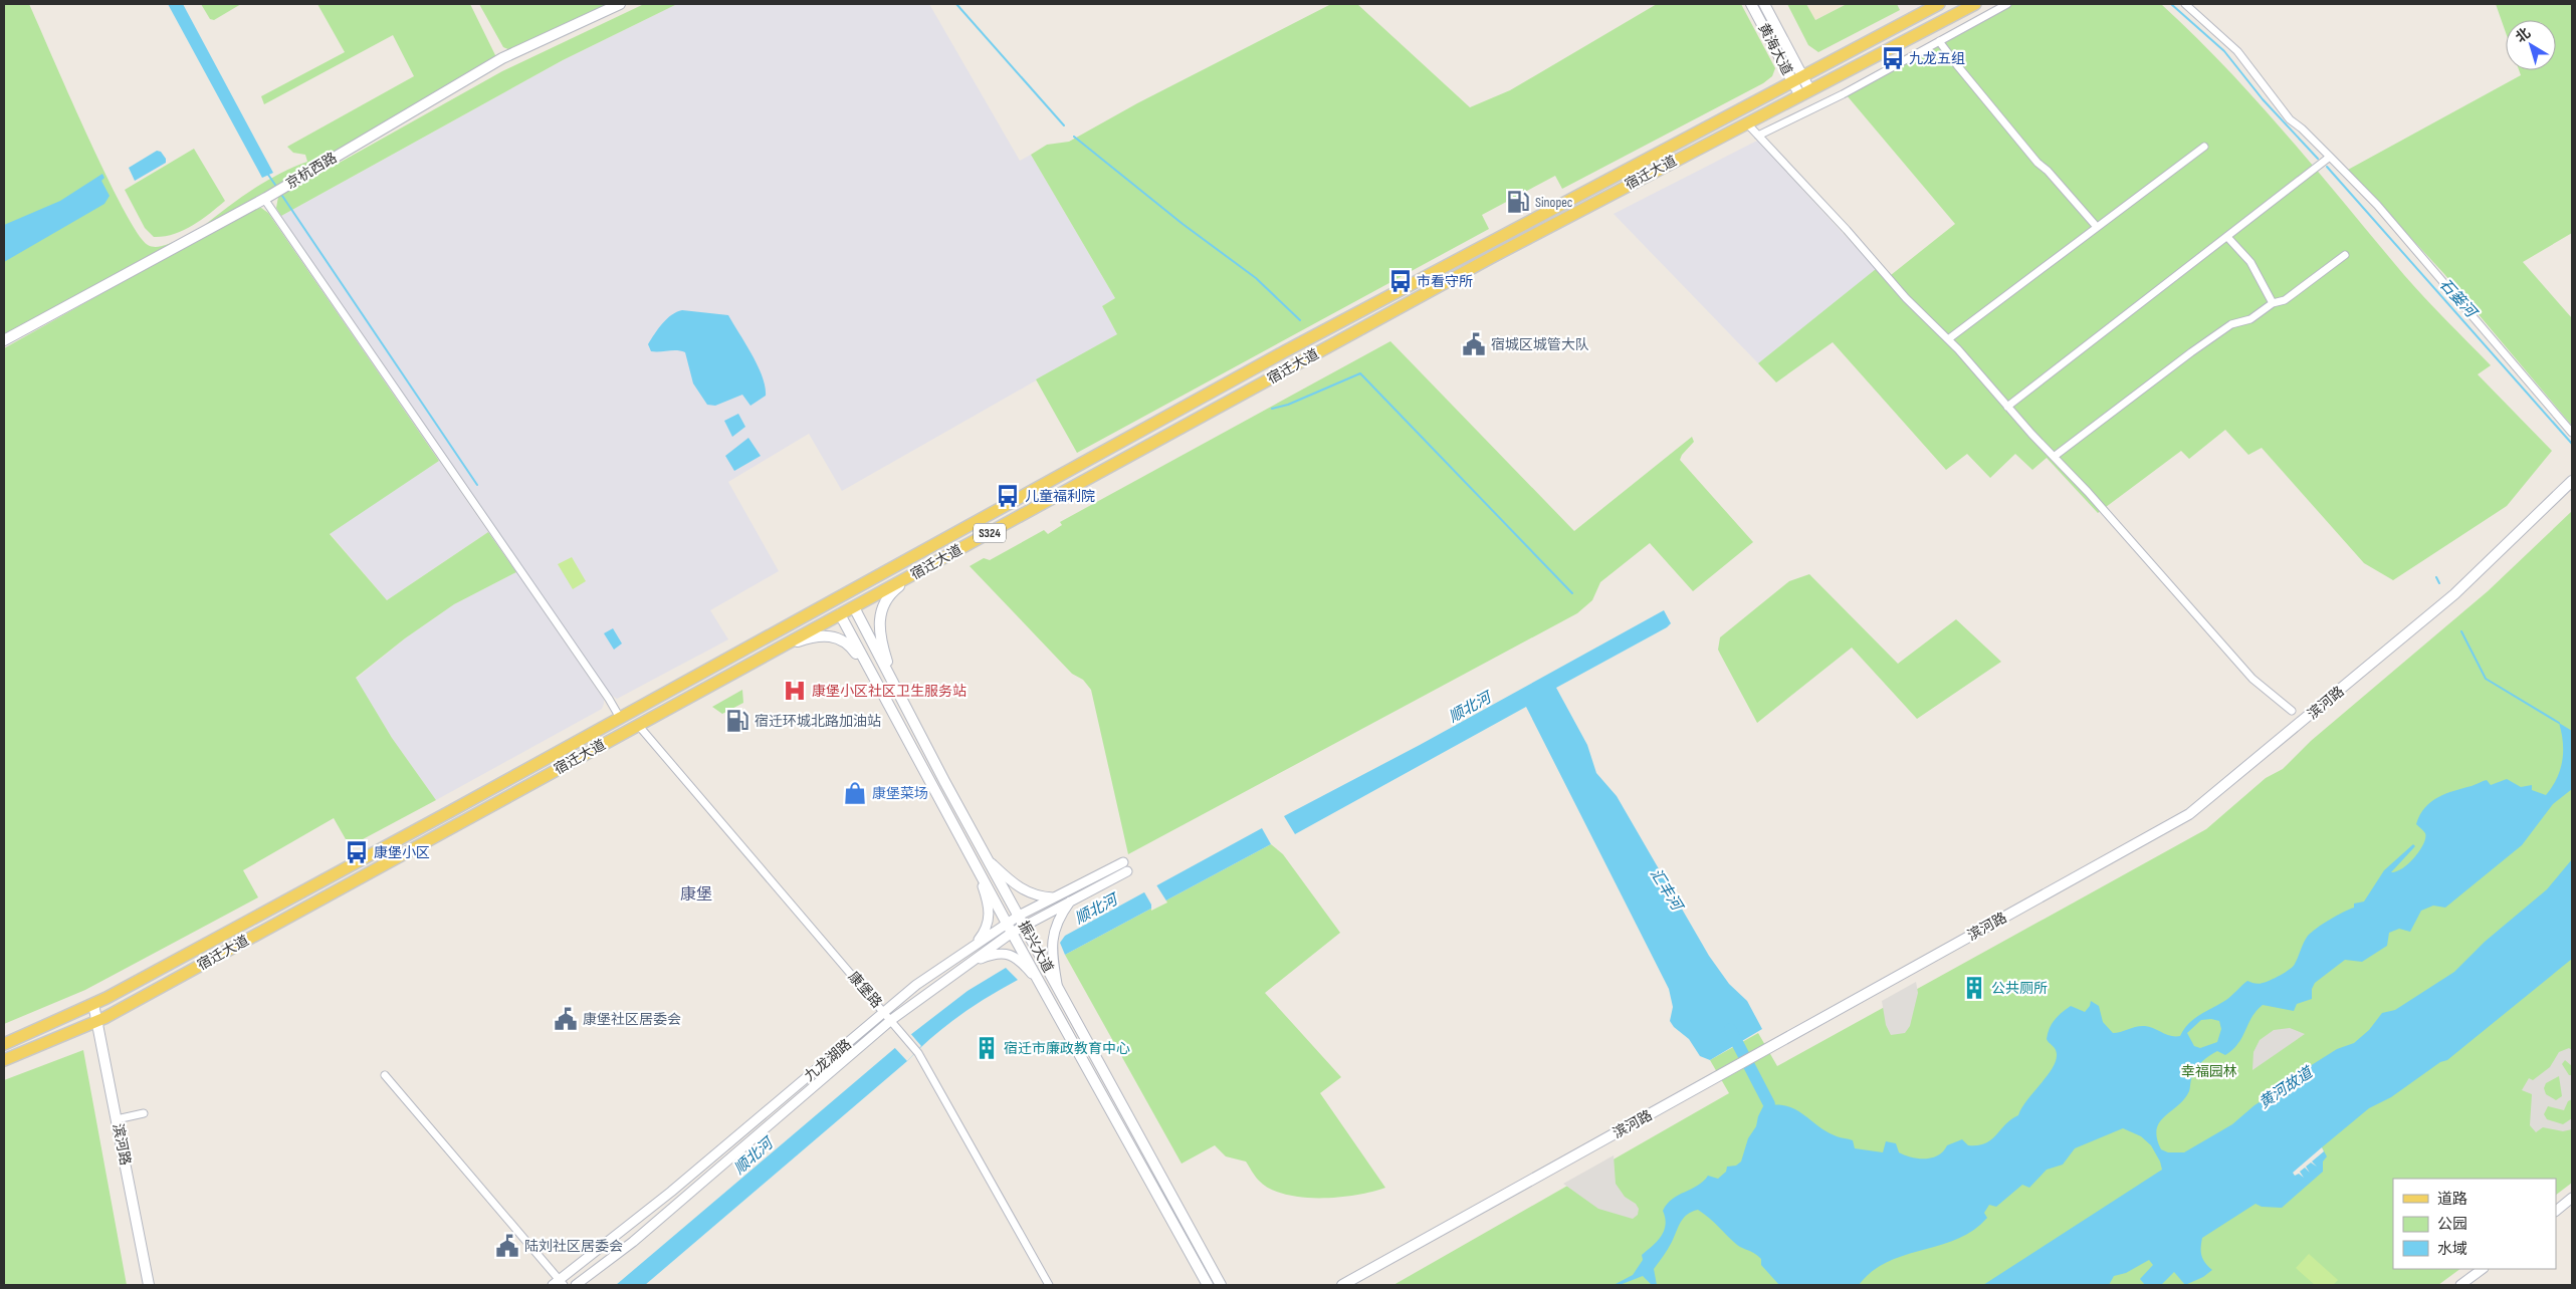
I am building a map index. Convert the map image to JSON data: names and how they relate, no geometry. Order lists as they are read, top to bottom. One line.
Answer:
{"streets":{"main road":["黄海大道","京杭西路","宿迁大道","S324","滨河路","振兴大道"],"street":["康堡路","九龙湖路"]},"crossings":[["黄海大道","宿迁大道"],["宿迁大道","滨河路"],["宿迁大道","振兴大道"],["宿迁大道","康堡路"],["振兴大道","九龙湖路"],["康堡路","九龙湖路"]],"districts":["康堡"],"water":["石篓河","顺北河","汇丰河","黄河故道"],"parks":["幸福园林"],"places":{"bus stop":["九龙五组","市看守所","儿童福利院","康堡小区"],"fuel station":["Sinopec","宿迁环城北路加油站"],"public building":["宿城区城管大队","康堡社区居委会","陆刘社区居委会"],"hospital":["康堡小区社区卫生服务站"],"shop":["康堡菜场"],"building":["公共厕所","宿迁市廉政教育中心"]},"legend":["道路","公园","水域"],"north":"top left"}
